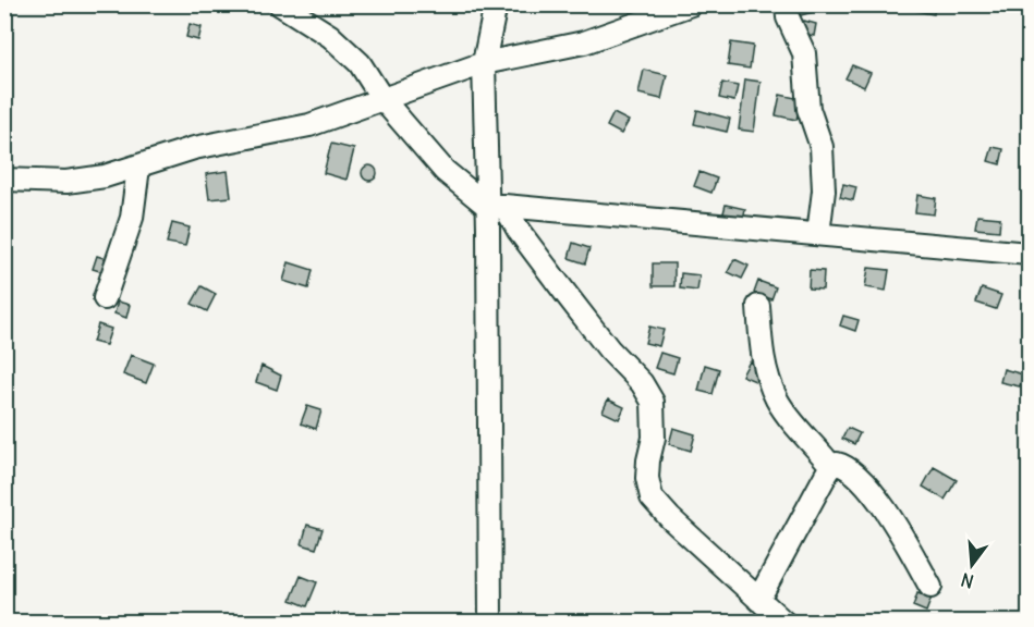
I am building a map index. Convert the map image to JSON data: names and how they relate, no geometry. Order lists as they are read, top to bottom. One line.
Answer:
{"north":"bottom"}
